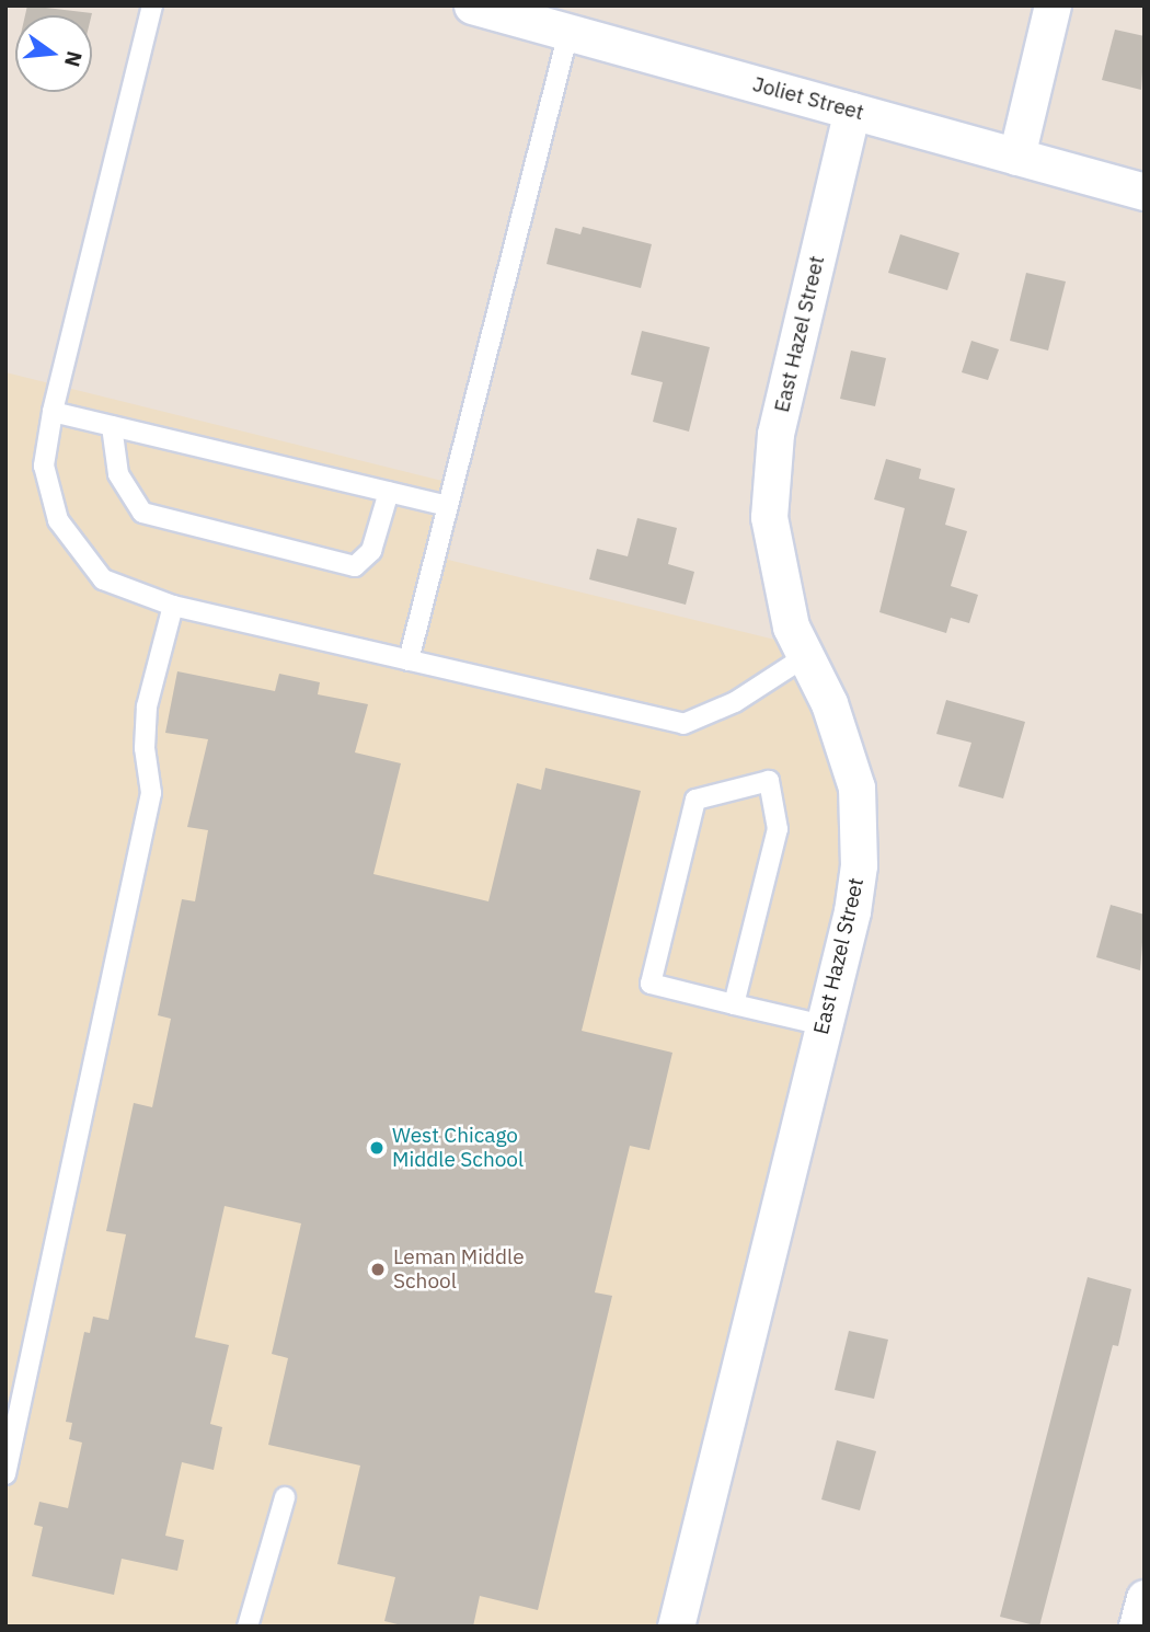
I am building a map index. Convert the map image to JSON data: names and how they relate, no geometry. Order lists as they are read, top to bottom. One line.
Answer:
{"streets":{"street":["Joliet Street","East Hazel Street"]},"crossings":[["Joliet Street","East Hazel Street"]],"places":["West Chicago Middle School","Leman Middle School"],"north":"right"}
